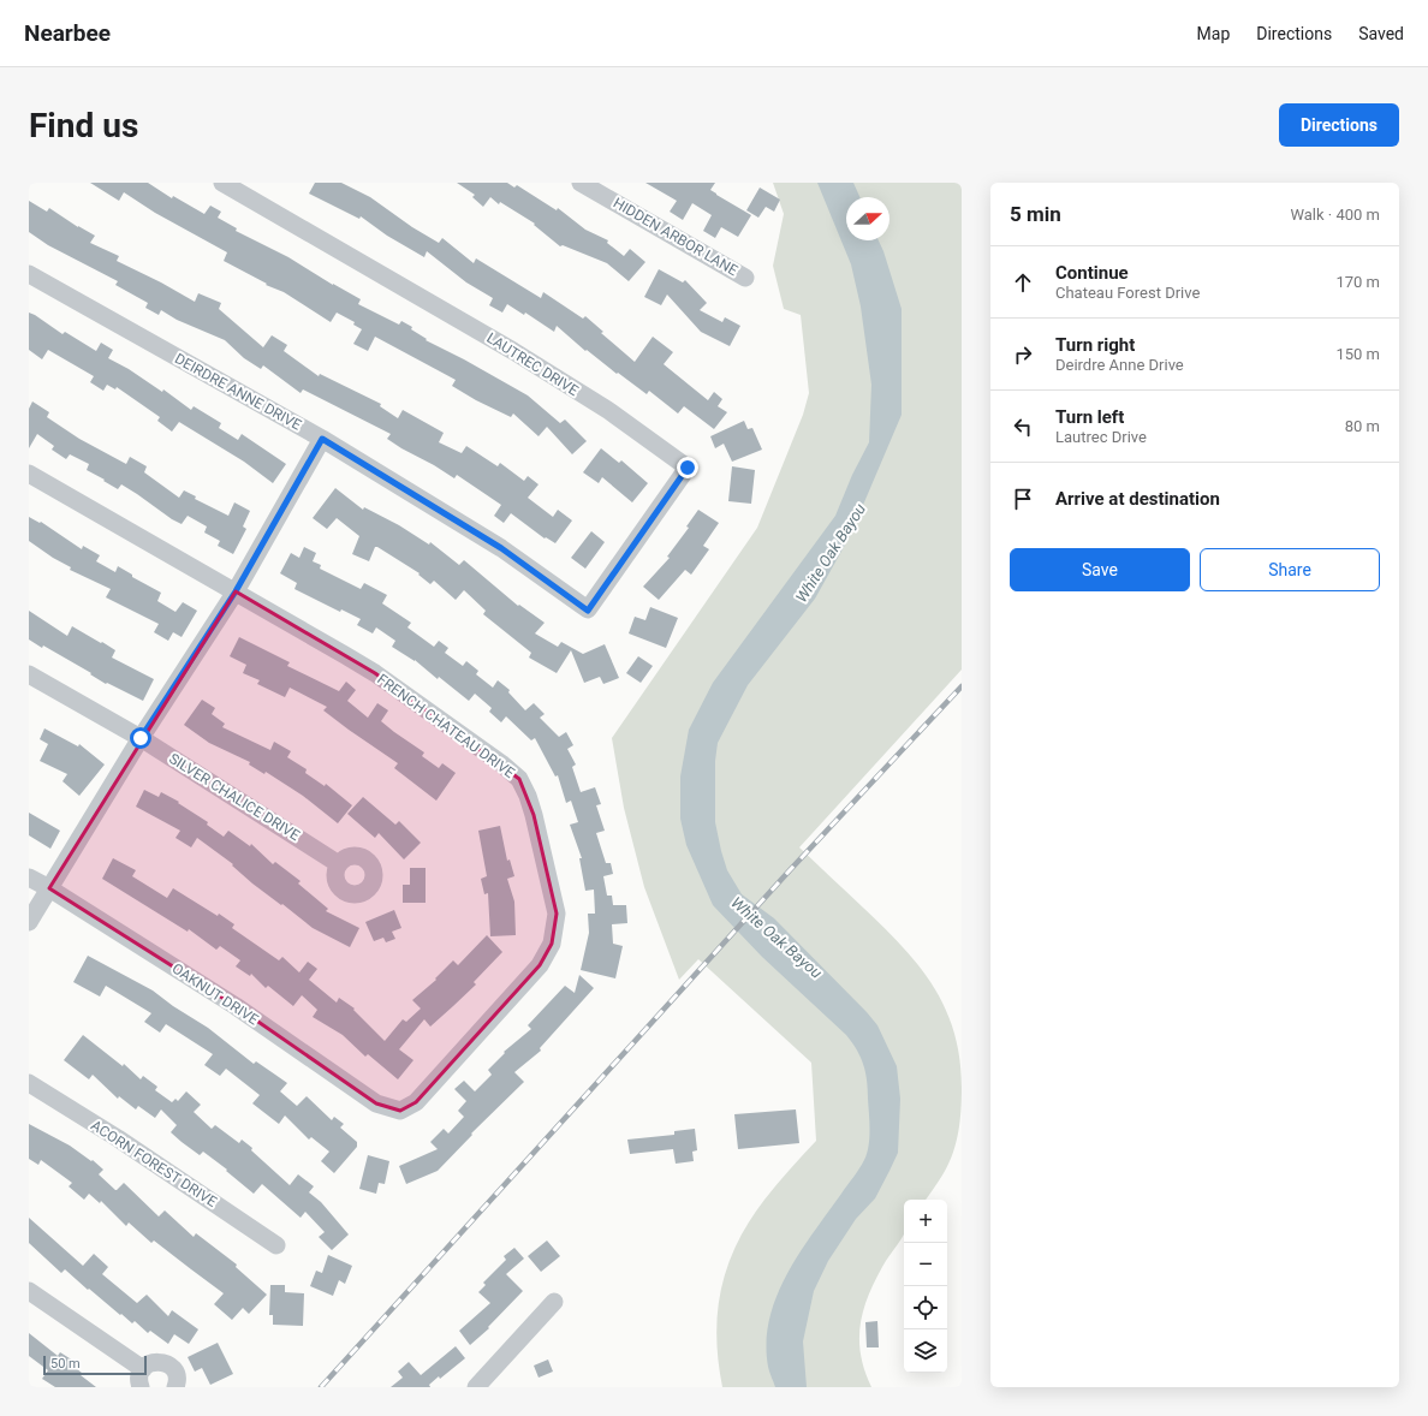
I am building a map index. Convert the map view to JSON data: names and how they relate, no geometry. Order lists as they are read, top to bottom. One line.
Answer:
{"streets":{"street":["HIDDEN ARBOR LANE","LAUTREC DRIVE","DEIRDRE ANNE DRIVE","FRENCH CHATEAU DRIVE","SILVER CHALICE DRIVE","OAKNUT DRIVE","ACORN FOREST DRIVE"]},"crossings":[["LAUTREC DRIVE","DEIRDRE ANNE DRIVE"],["FRENCH CHATEAU DRIVE","OAKNUT DRIVE"]],"water":["White Oak Bayou"],"scale_bar":"50 m","north":"right","page":{"header":"Nearbee","nav":["Map","Directions","Saved"],"buttons":["Directions",["Save","Share"]],"title":"Find us","heading":["5 min","Walk · 400 m"],"list":[["Continue","Chateau Forest Drive","170 m"],["Turn right","Deirdre Anne Drive","150 m"],["Turn left","Lautrec Drive","80 m"],"Arrive at destination"],"map_buttons":["+","−"],"scale":"50 m"}}
